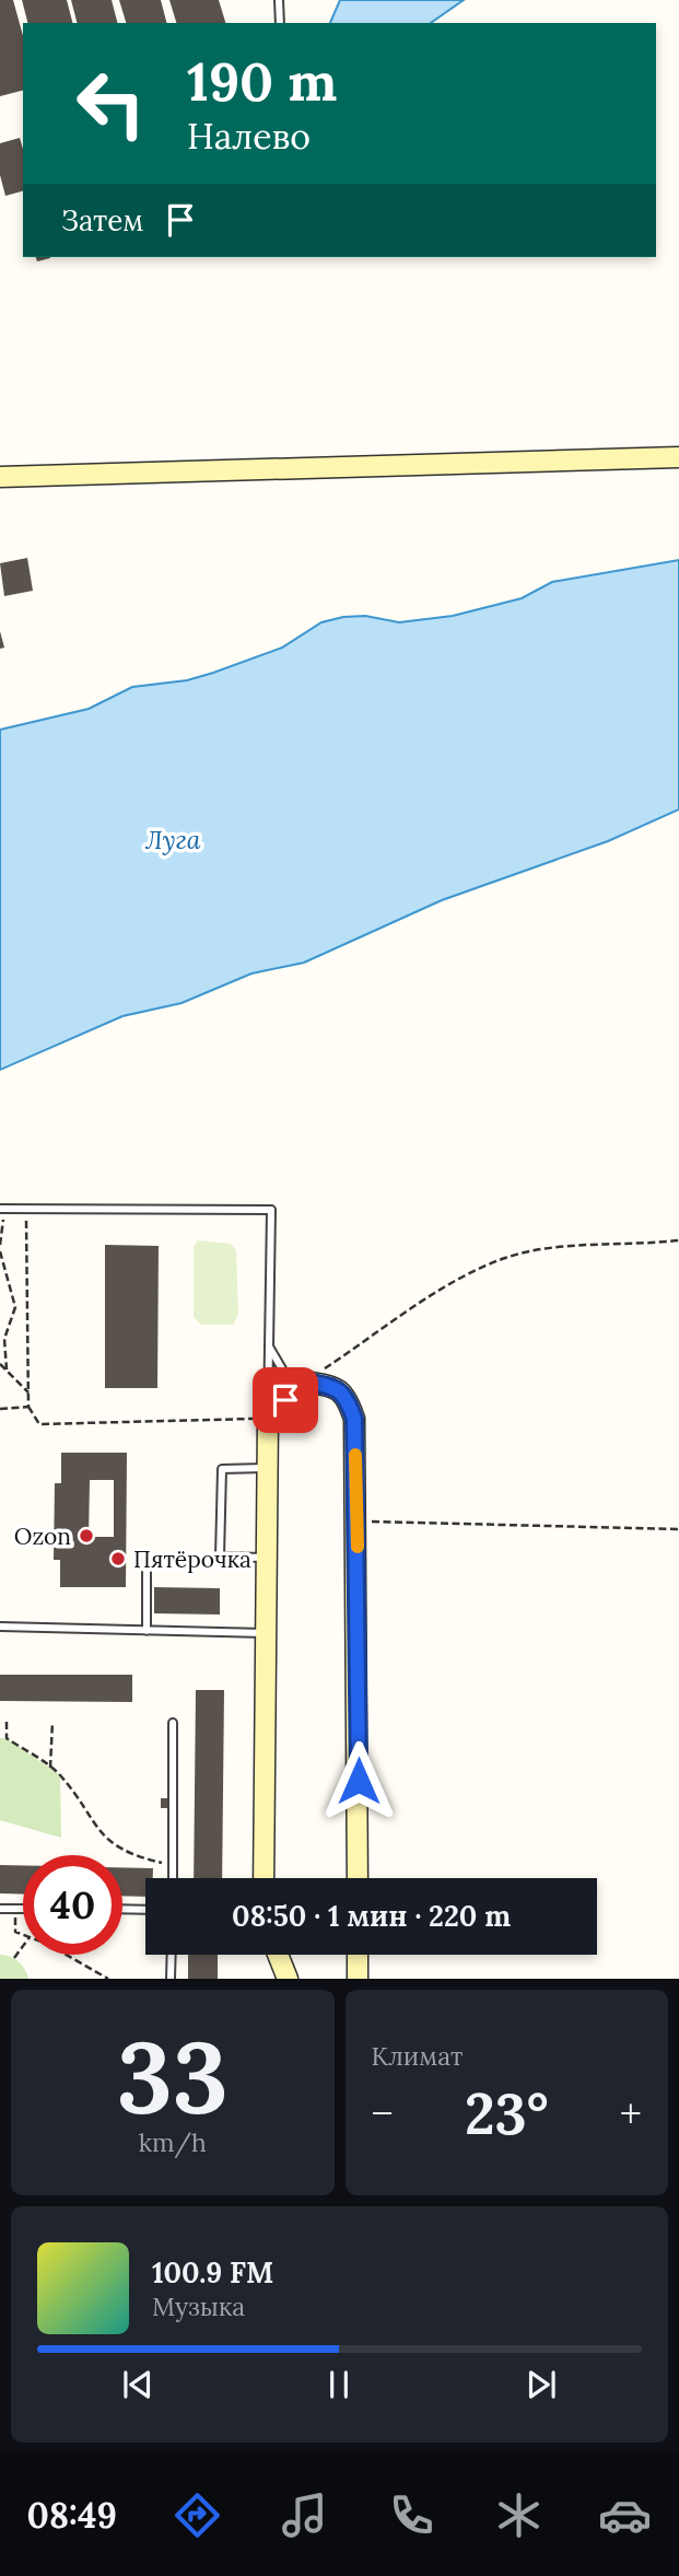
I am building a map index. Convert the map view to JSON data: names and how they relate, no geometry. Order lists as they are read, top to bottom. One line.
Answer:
{"water":["Луга"],"places":["Ozon","Пятёрочка"],"page":{"turn":["190 m","Налево"],"then":"Затем","limit":"40","trip":"08:50 · 1 мин · 220 m","tile":[["33","km/h"],"Климат"],"heat":["−","23°","+"],"song":["100.9 FM","Музыка"],"tabs":"08:49"}}
